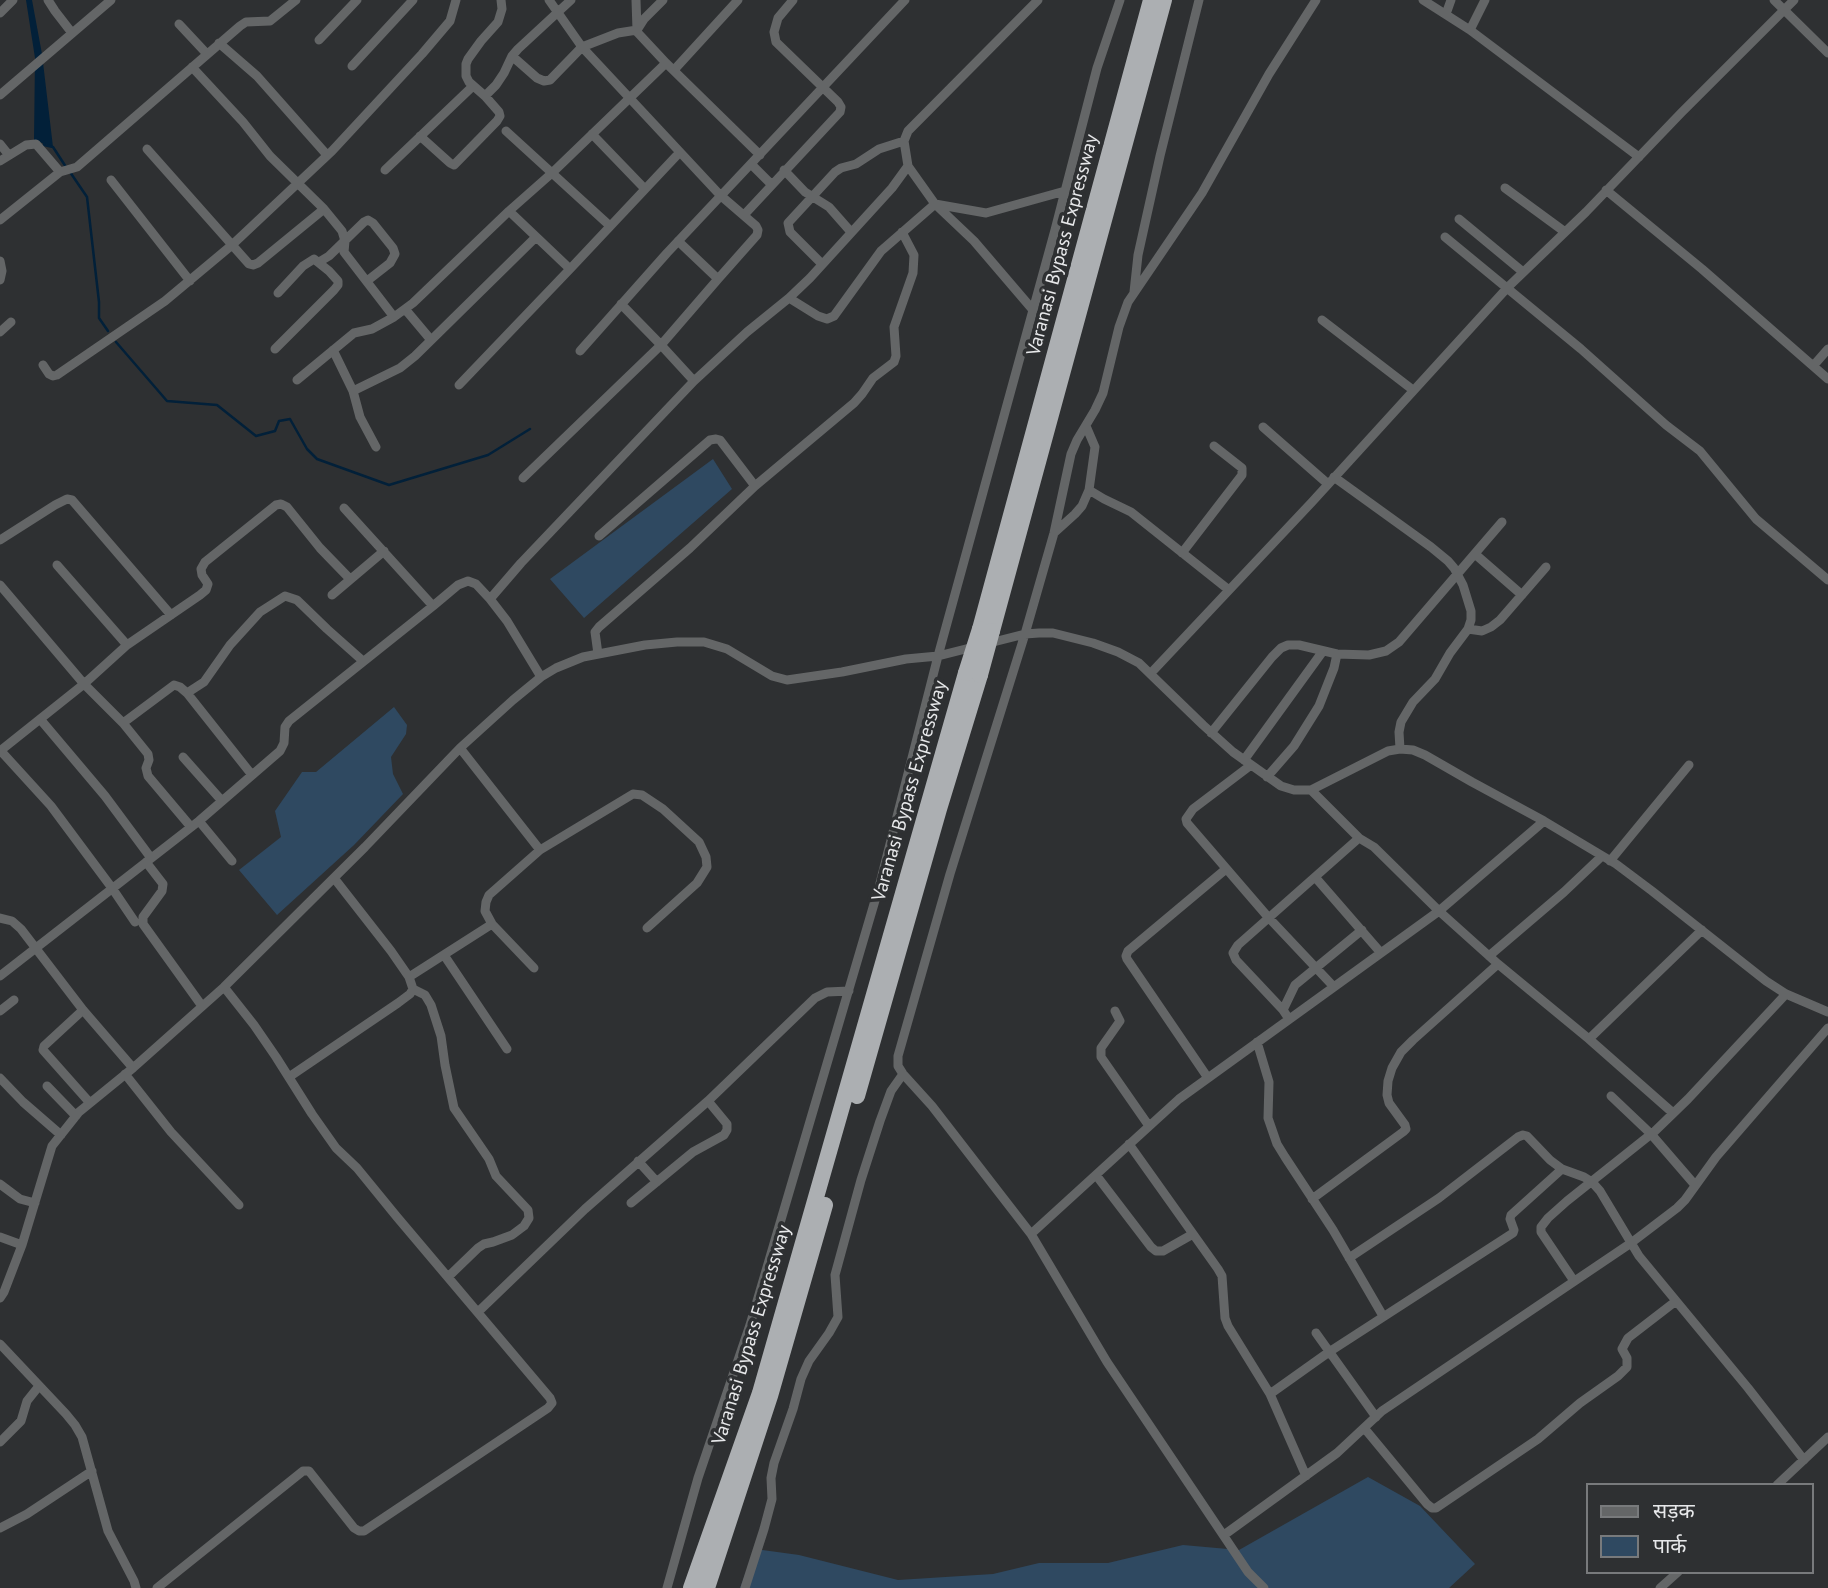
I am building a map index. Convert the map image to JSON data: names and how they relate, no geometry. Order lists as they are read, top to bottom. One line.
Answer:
{"streets":{"highway":["Varanasi Bypass Expressway"]},"legend":["सड़क","पार्क"]}
